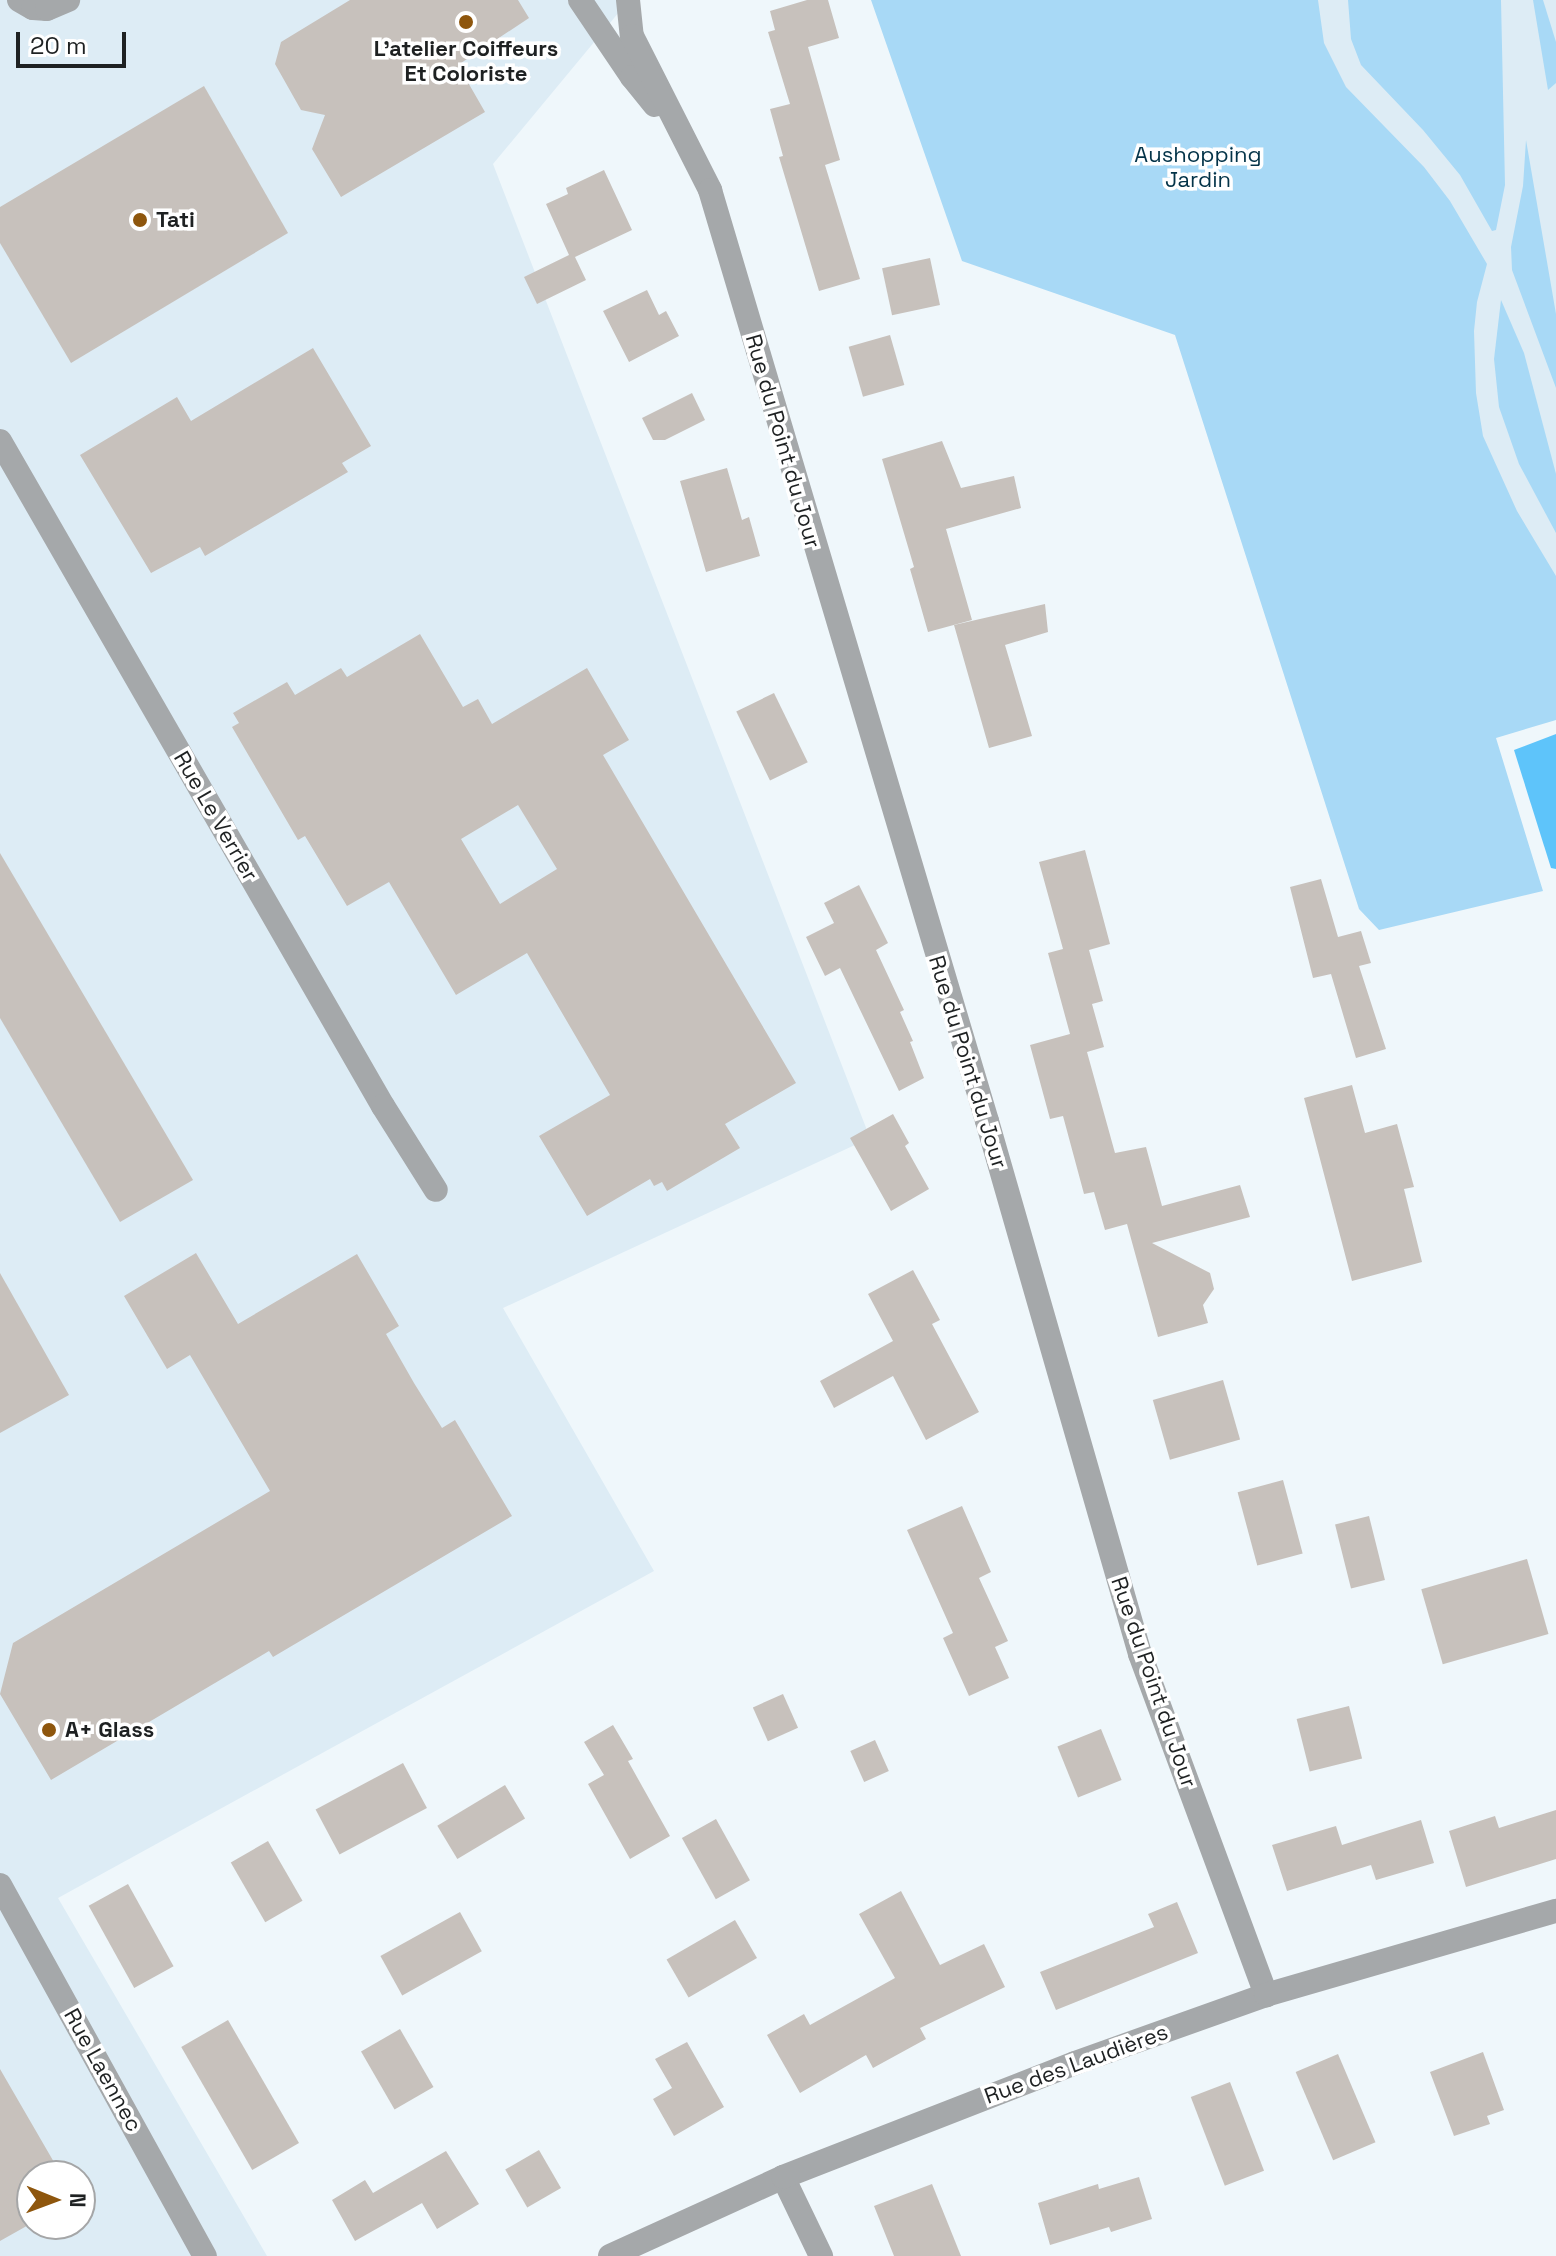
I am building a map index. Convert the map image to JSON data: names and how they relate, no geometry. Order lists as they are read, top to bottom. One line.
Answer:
{"streets":{"street":["Rue du Point du Jour","Rue Le Verrier","Rue des Laudières","Rue Laennec"]},"crossings":[["Rue du Point du Jour","Rue des Laudières"]],"parks":["Aushopping Jardin"],"places":["L’atelier Coiffeurs Et Coloriste","Tati","A+ Glass"],"scale_bar":"20 m","north":"right"}
